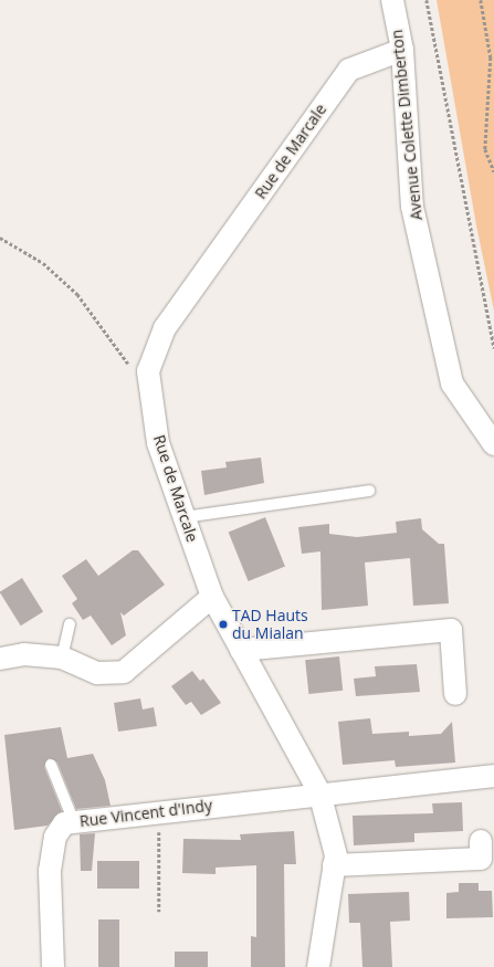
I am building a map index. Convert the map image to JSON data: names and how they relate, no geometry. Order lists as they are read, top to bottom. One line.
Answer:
{"streets":{"street":["Avenue Colette Dimberton","Rue de Marcale","Rue Vincent d'Indy"]},"crossings":[["Avenue Colette Dimberton","Rue de Marcale"],["Rue de Marcale","Rue Vincent d'Indy"]],"places":["TAD Hauts du Mialan"]}
